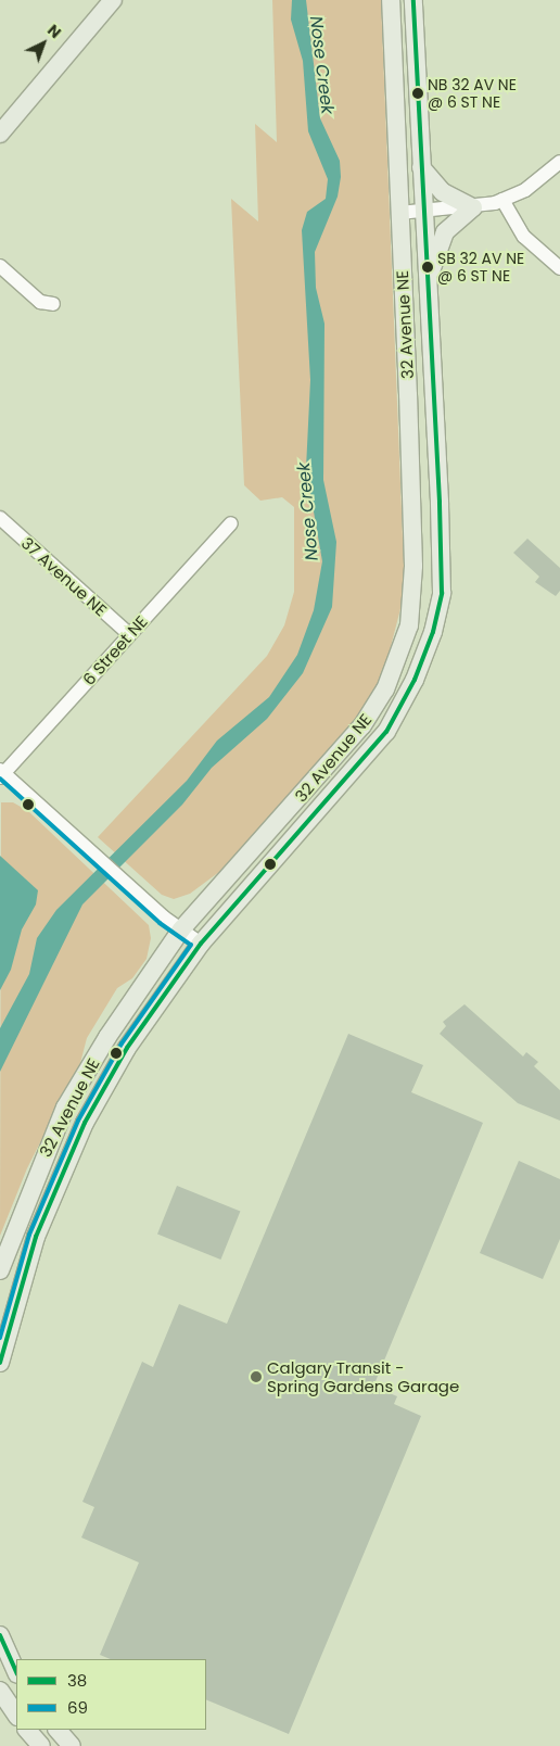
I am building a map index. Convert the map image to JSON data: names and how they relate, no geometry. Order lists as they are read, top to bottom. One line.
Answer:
{"streets":{"main road":["32 Avenue NE"],"street":["37 Avenue NE","6 Street NE"]},"crossings":[["37 Avenue NE","6 Street NE"]],"water":["Nose Creek"],"places":["NB 32 AV NE @ 6 ST NE","SB 32 AV NE @ 6 ST NE","Calgary Transit - Spring Gardens Garage"],"lines":["transit line 38","transit line 69"],"legend":["38","69"],"north":"top right"}
